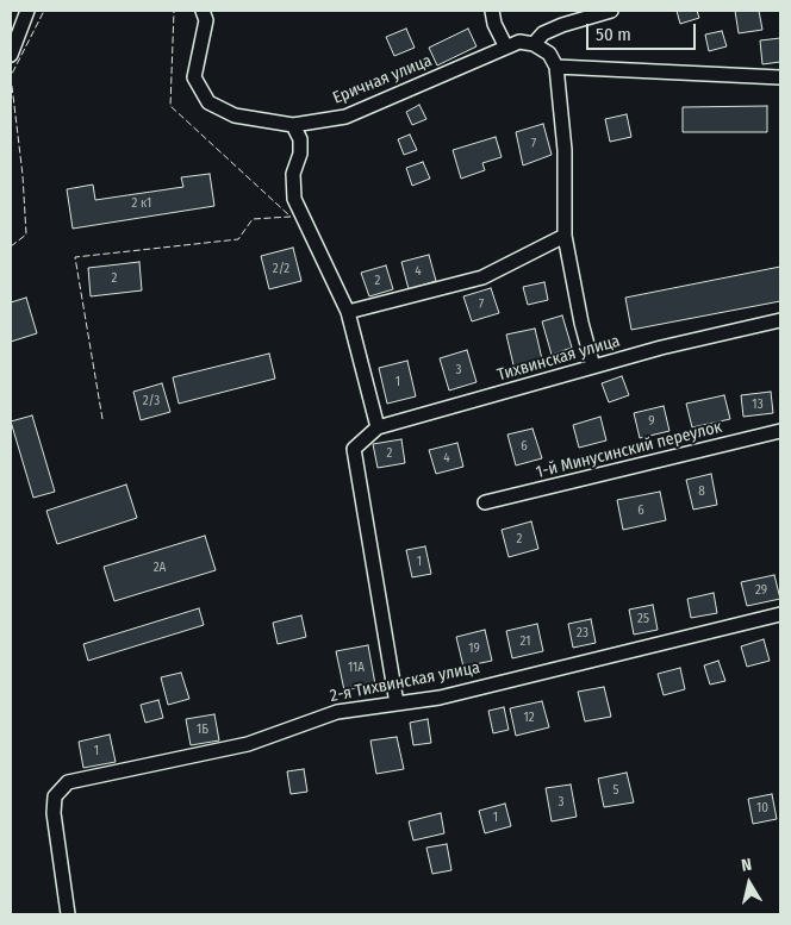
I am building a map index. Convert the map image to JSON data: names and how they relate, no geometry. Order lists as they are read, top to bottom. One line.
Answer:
{"streets":{"street":["Еричная улица","Тихвинская улица","1-й Минусинский переулок","2-я Тихвинская улица"]},"crossings":[["Тихвинская улица","2-я Тихвинская улица"]],"house_numbers":["7","2 к1","2/2","4","2","2","7","3","1","2/3","13","9","6","2","4","8","6","2","1","2А","29","25","23","21","19","11А","12","1Б","1","5","3","10","1"],"scale_bar":"50 m","north":"top"}
